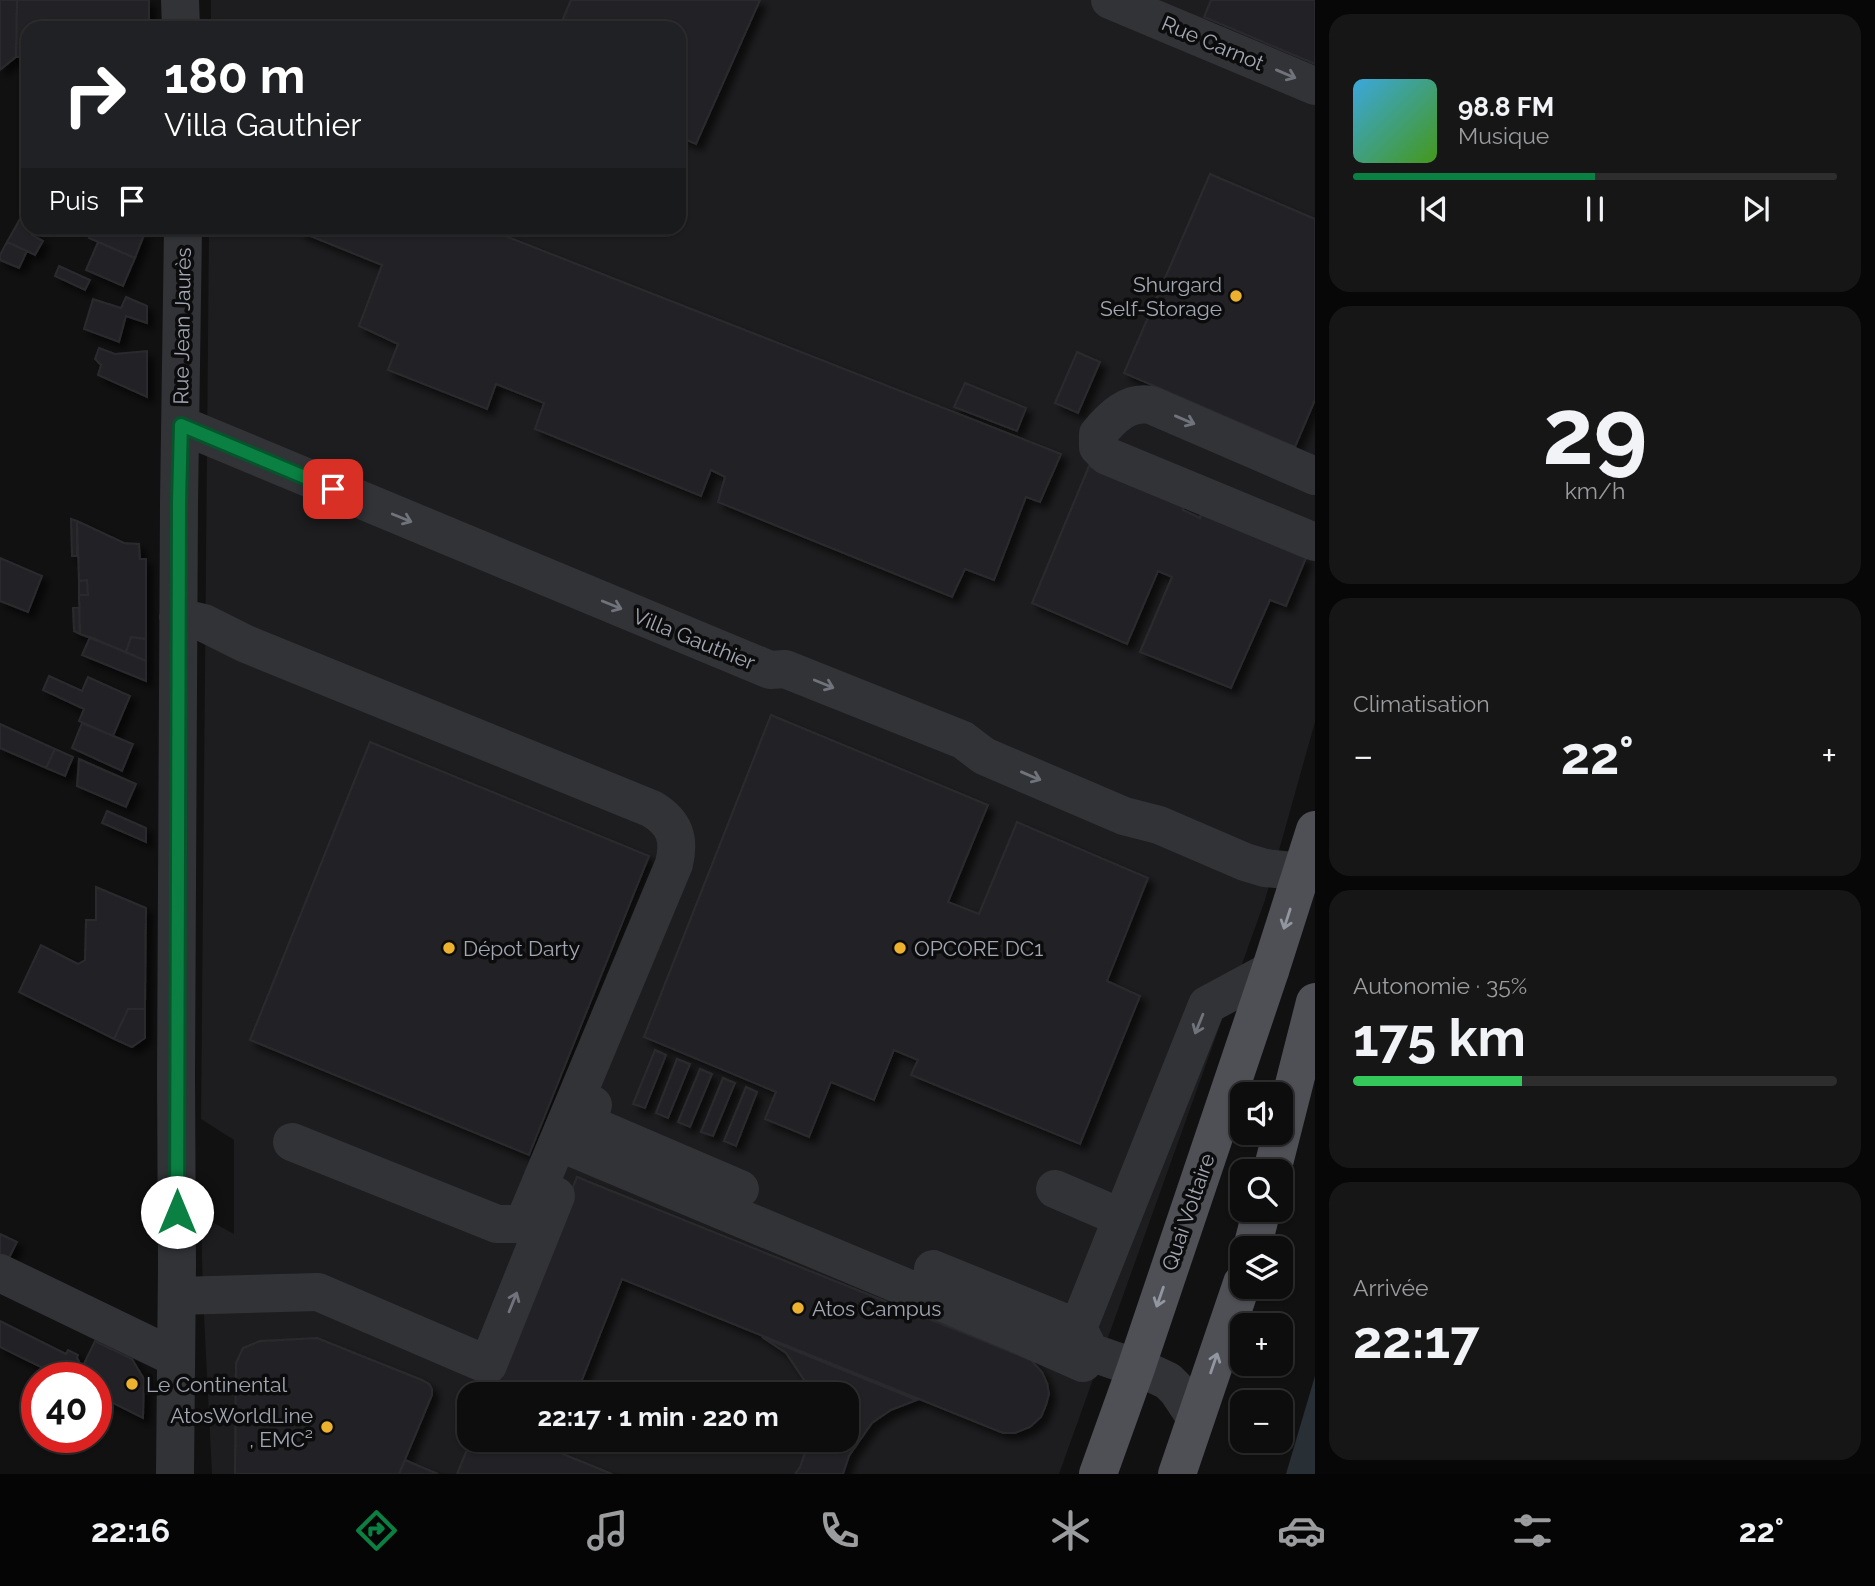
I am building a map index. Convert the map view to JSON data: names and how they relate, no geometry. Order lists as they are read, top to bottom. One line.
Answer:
{"streets":{"main road":["Quai Voltaire"],"street":["Rue Carnot","Rue Jean Jaurès","Villa Gauthier"]},"crossings":[["Rue Jean Jaurès","Villa Gauthier"],["Villa Gauthier","Quai Voltaire"]],"one_way":["Rue Carnot","Villa Gauthier"],"places":["Shurgard Self-Storage","Dépot Darty","OPCORE DC1","Atos Campus","Le Continental","AtosWorldLine , EMC²"],"page":{"turn":["180 m","Villa Gauthier"],"song":["98.8 FM","Musique"],"then":"Puis","tile":[["29","km/h"],"Climatisation",["Autonomie · 35%","175 km"],["Arrivée","22:17"]],"heat":["−","22°","+"],"map_buttons":["+","−"],"limit":"40","trip":"22:17 · 1 min · 220 m","tabs":["22:16","22°"]}}
